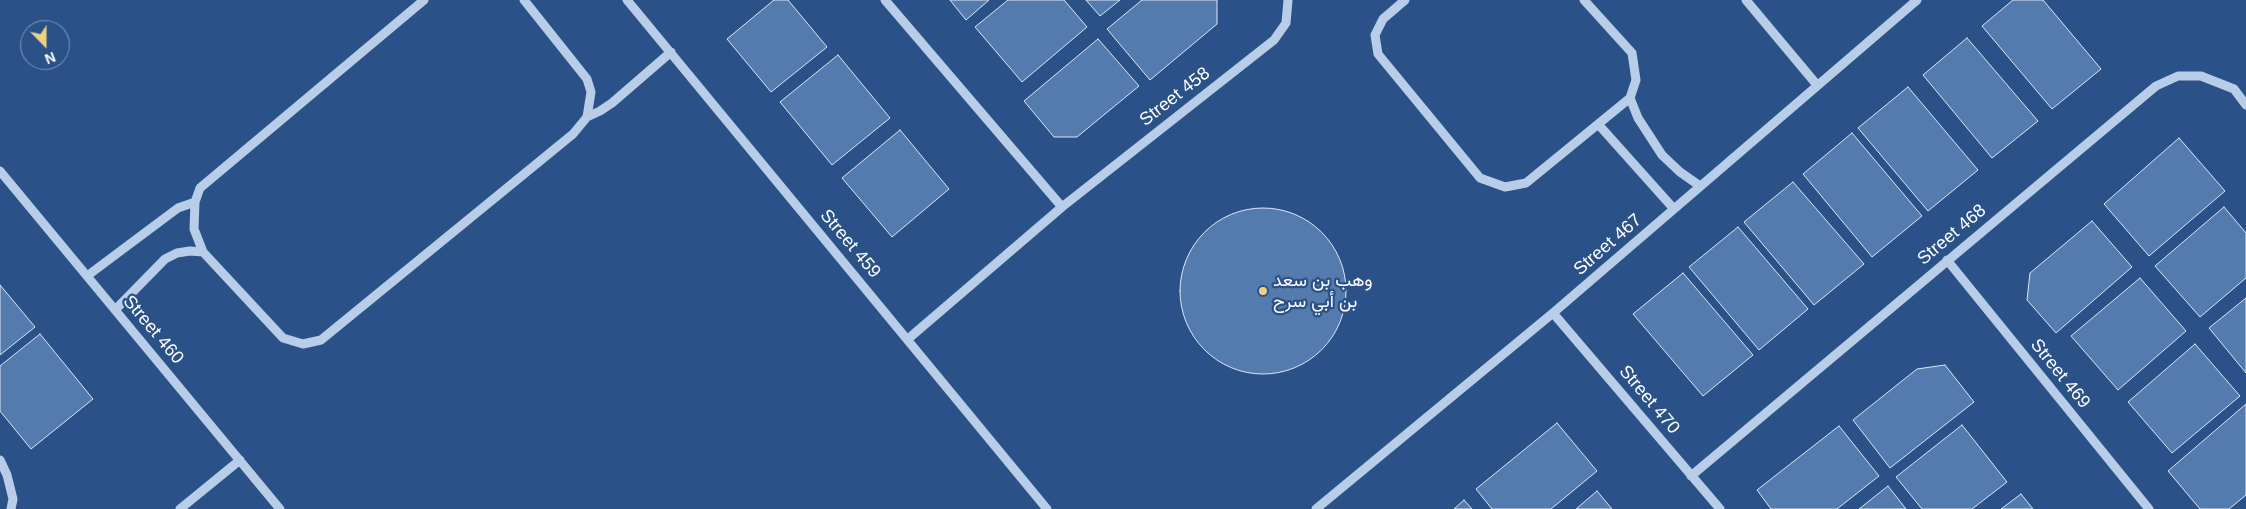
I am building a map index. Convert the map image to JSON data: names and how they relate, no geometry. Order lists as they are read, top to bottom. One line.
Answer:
{"streets":{"street":["Street 458","Street 468","Street 459","Street 467","Street 460","Street 469","Street 470"]},"crossings":[["Street 458","Street 459"],["Street 468","Street 469"],["Street 468","Street 470"],["Street 467","Street 470"]],"places":["وهب بن سعد بن أبي سرح"],"north":"bottom"}
